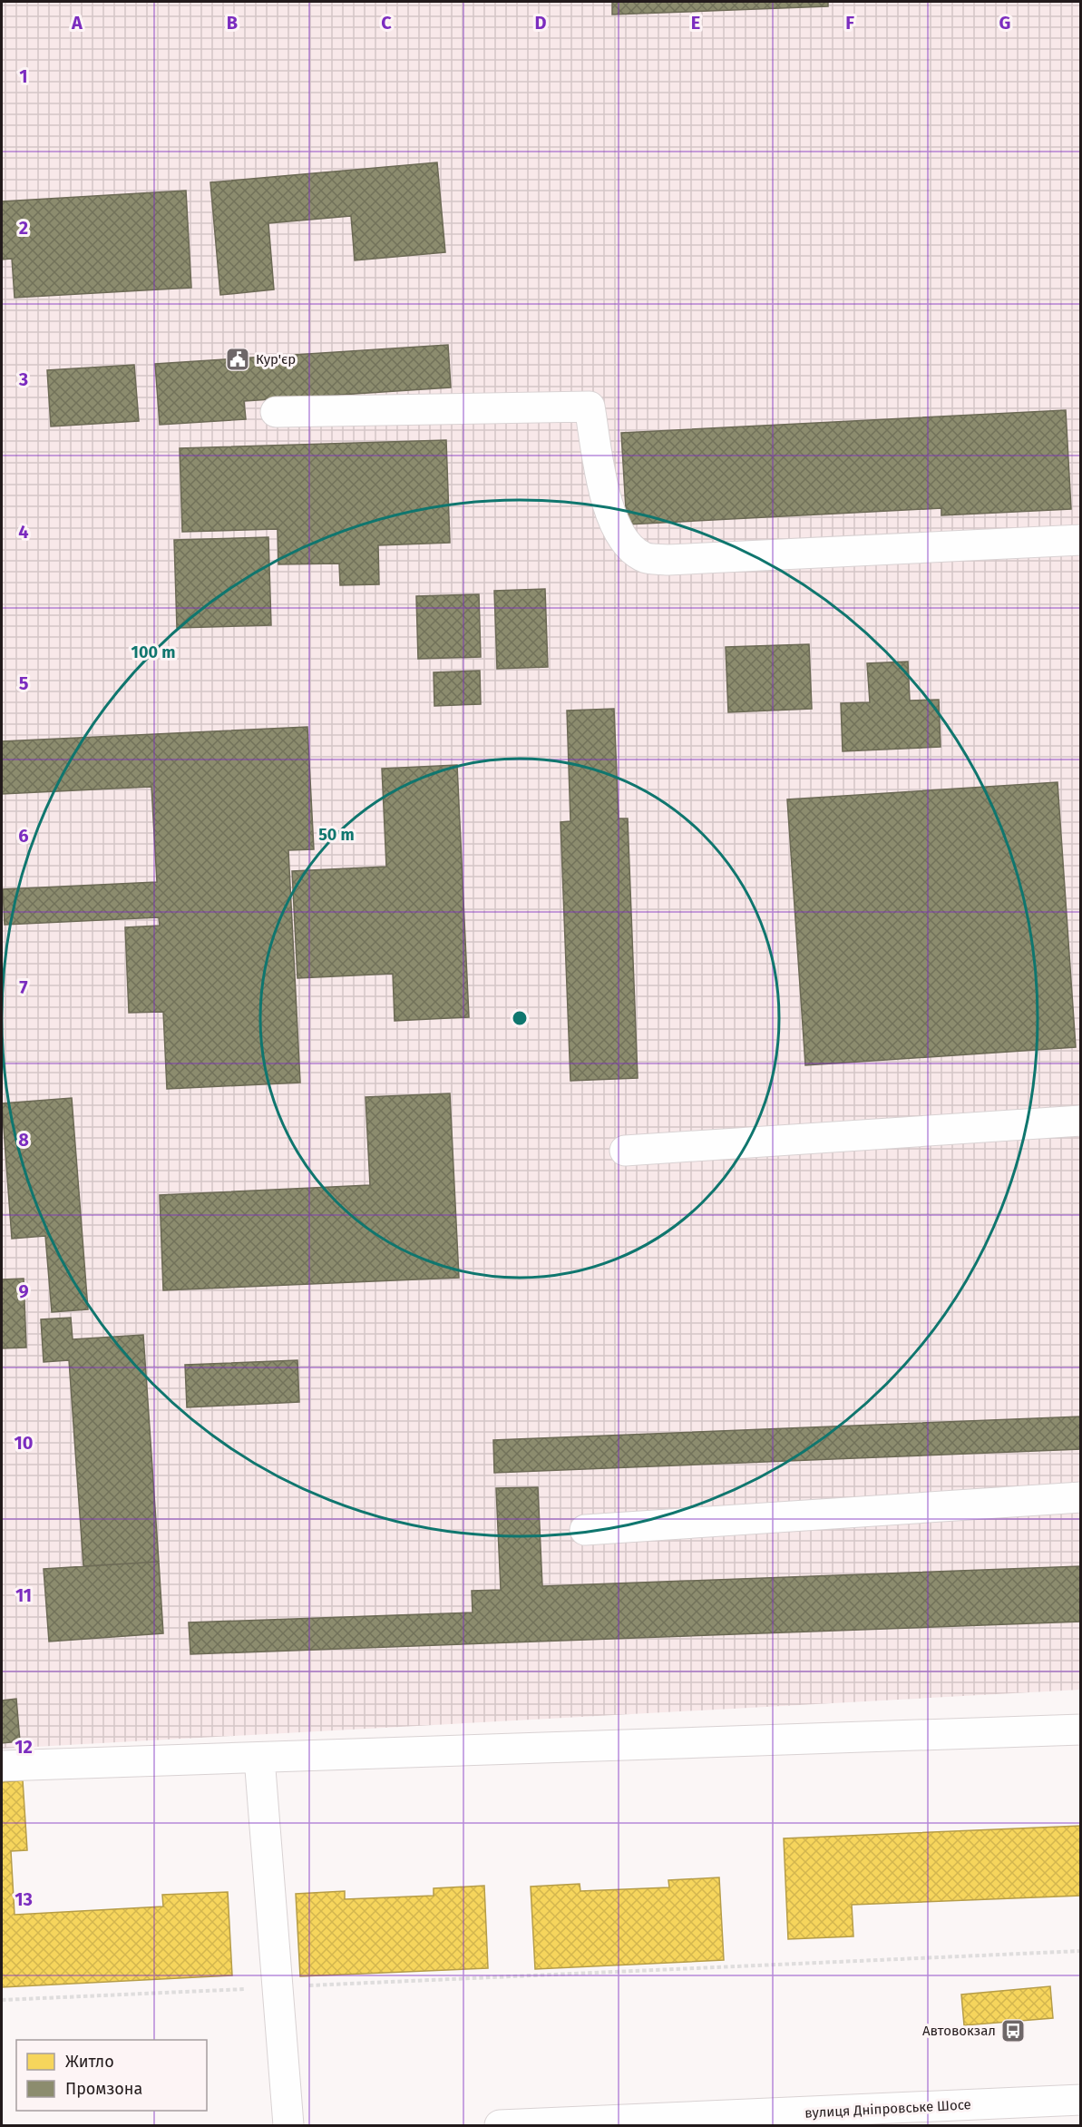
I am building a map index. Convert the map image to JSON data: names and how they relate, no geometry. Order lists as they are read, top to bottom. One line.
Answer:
{"streets":{"main road":["вулиця Дніпровське Шосе"]},"places":{"public building":["Кур'єр"],"bus stop":["Автовокзал"]},"legend":["Житло","Промзона"],"grid":{"columns":["A","B","C","D","E","F","G"],"rows":["1","2","3","4","5","6","7","8","9","10","11","12","13"]},"rings":["100 m","50 m"]}
